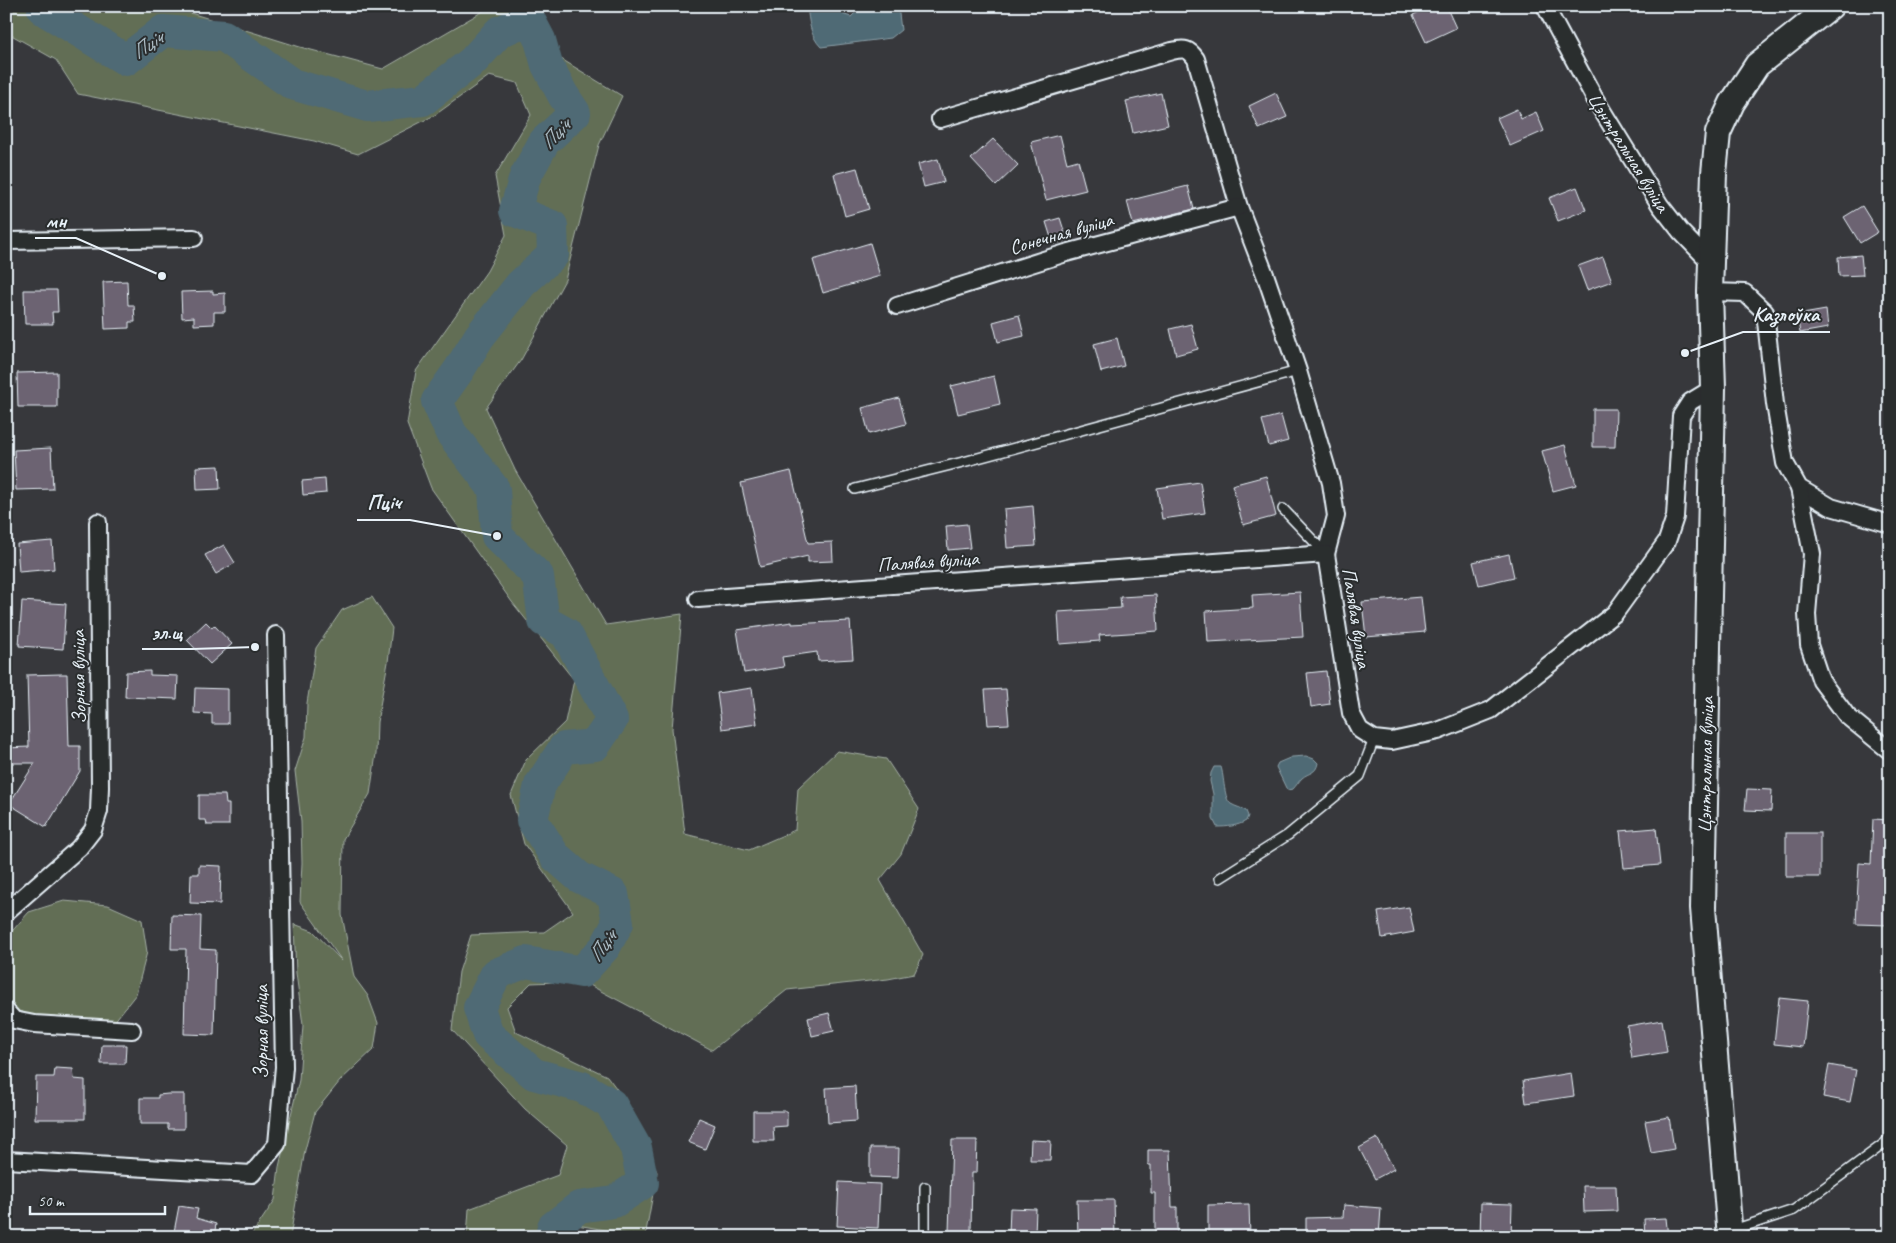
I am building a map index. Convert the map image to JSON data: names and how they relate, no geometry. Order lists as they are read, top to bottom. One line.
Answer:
{"streets":{"main road":["Цэнтральная вуліца"],"street":["Сонечная вуліца","Палявая вуліца","Зорная вуліца"]},"water":["Пціч"],"places":["мн","Казлоўка","Пціч","эл.щ"],"scale_bar":"50 m"}
